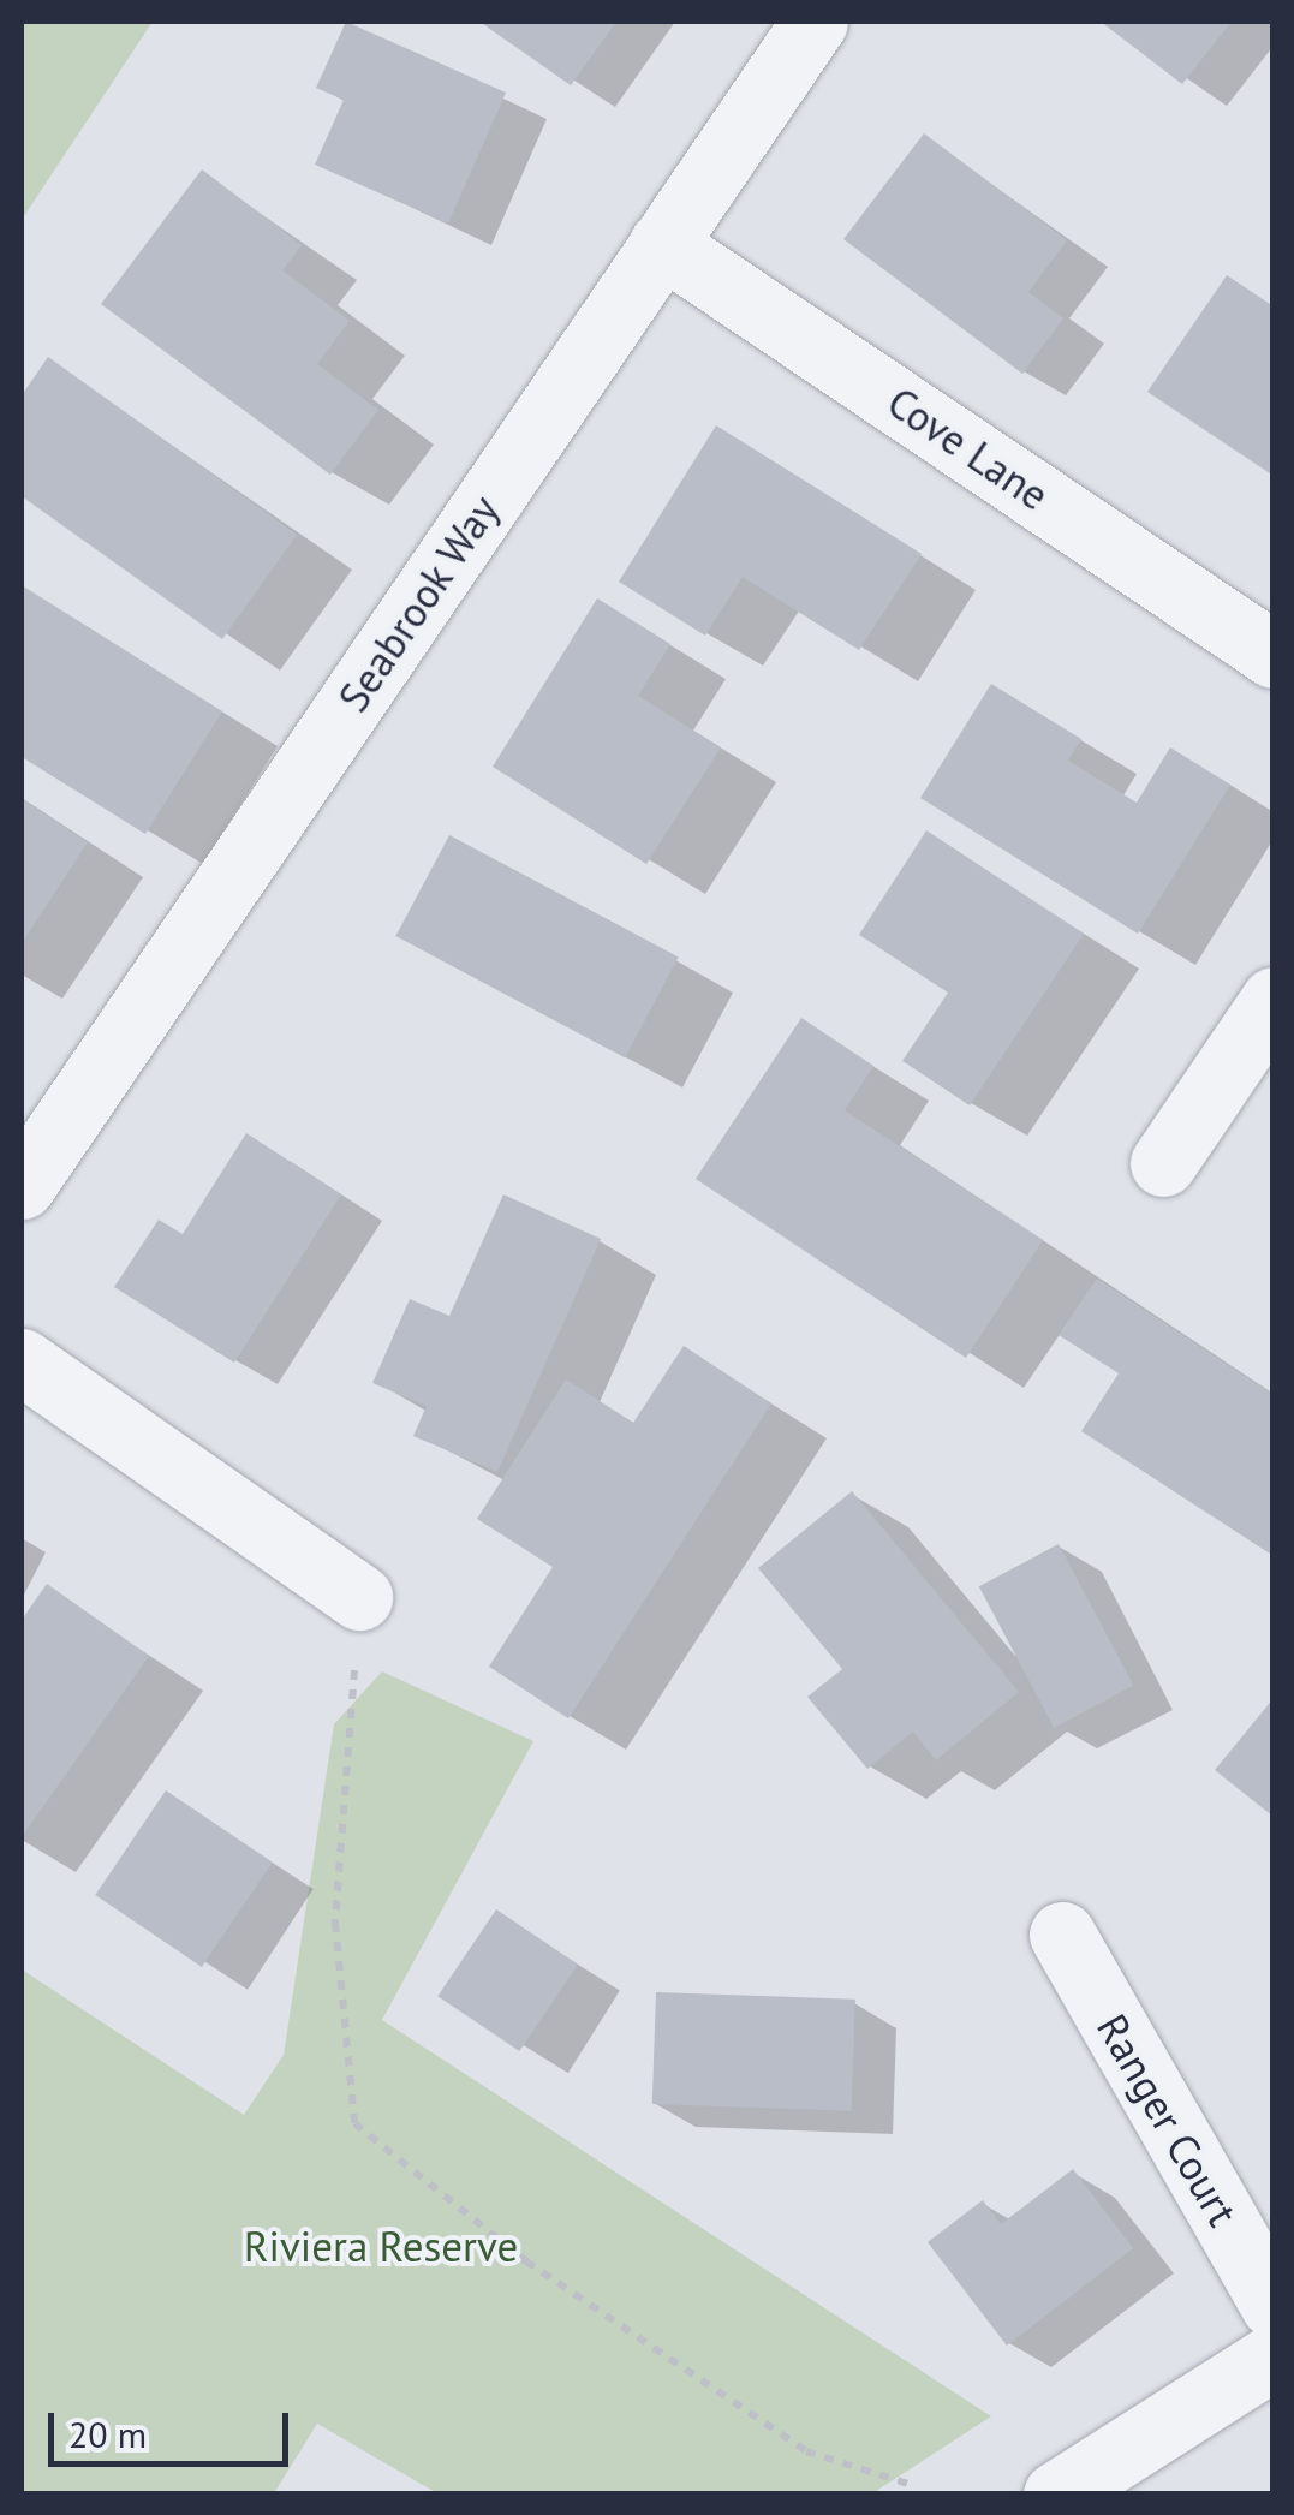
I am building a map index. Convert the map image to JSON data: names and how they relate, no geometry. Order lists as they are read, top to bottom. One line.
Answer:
{"streets":{"street":["Cove Lane","Seabrook Way","Ranger Court"]},"crossings":[["Cove Lane","Seabrook Way"]],"parks":["Riviera Reserve"],"scale_bar":"20 m"}
